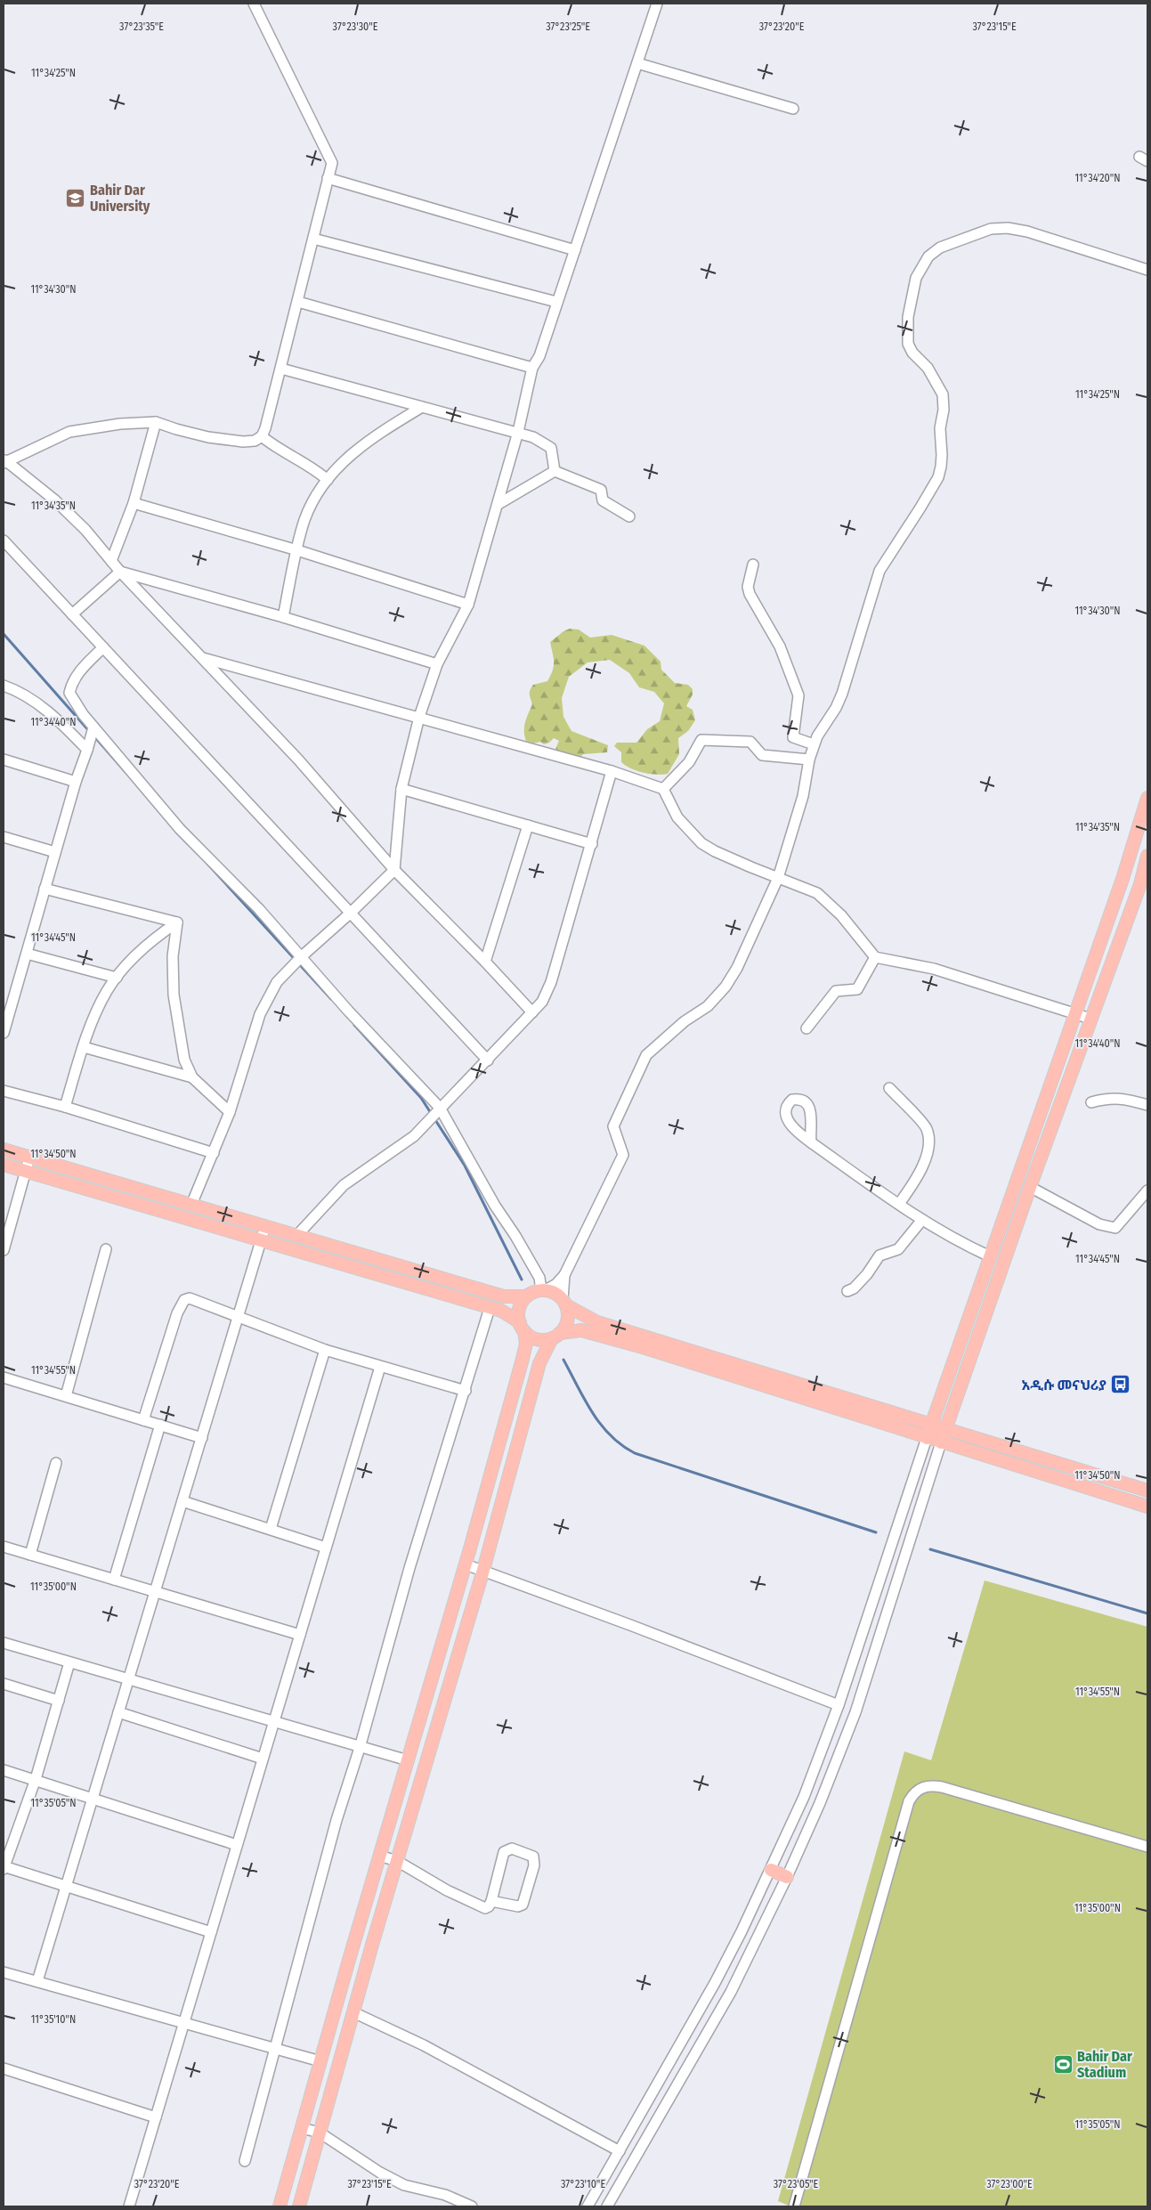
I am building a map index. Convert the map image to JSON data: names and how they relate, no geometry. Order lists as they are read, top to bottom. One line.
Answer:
{"places":{"school or university":["Bahir Dar University"],"bus stop":["አዲሱ መናህሪያ"],"sports":["Bahir Dar Stadium"]},"coordinates":["37°23'35\"E","37°23'30\"E","37°23'25\"E","37°23'20\"E","37°23'15\"E","11°34'25\"N","11°34'20\"N","11°34'30\"N","11°34'35\"N","11°34'40\"N","11°34'45\"N","11°34'50\"N","11°34'55\"N","11°35'00\"N","11°35'05\"N","11°35'10\"N","37°23'10\"E","37°23'05\"E","37°23'00\"E"]}
